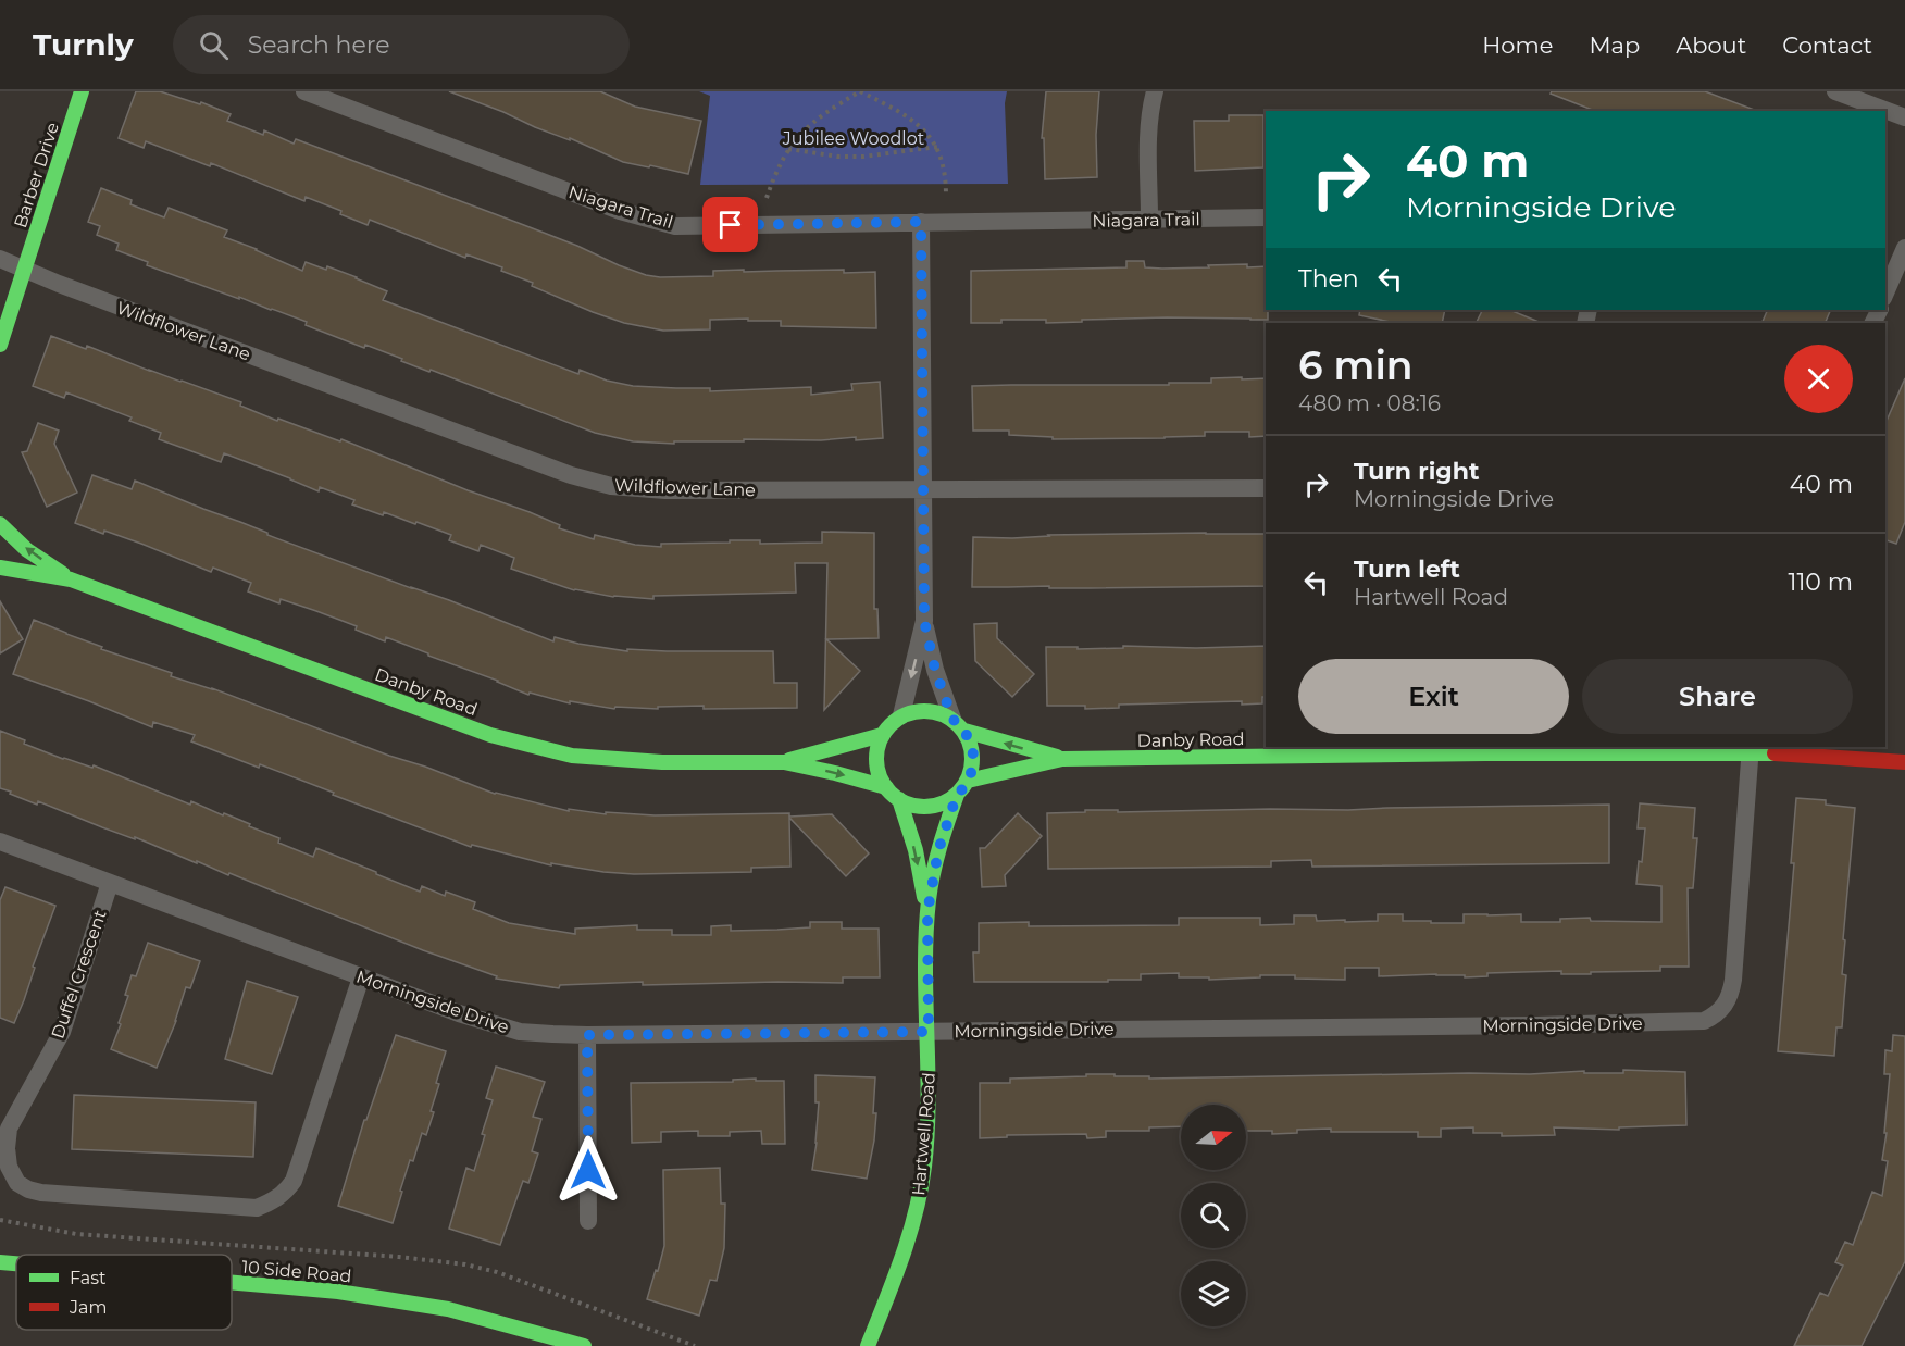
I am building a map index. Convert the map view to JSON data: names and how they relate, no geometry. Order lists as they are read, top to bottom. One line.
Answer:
{"streets":{"street":["Barber Drive","Niagara Trail","Wildflower Lane","Danby Road","Duffel Crescent","Morningside Drive","Hartwell Road","10 Side Road"]},"crossings":[["Barber Drive","Wildflower Lane"],["Danby Road","Morningside Drive"],["Danby Road","Hartwell Road"],["Duffel Crescent","Morningside Drive"],["Morningside Drive","Hartwell Road"]],"parks":["Jubilee Woodlot"],"legend":["Fast","Jam"],"north":"right","page":{"header":"Turnly","search":"Search here","nav":["Home","Map","About","Contact"],"turn":["40 m","Morningside Drive"],"then":"Then","heading":["6 min","480 m · 08:16"],"list":[{"name":"Turn right","note":"Morningside Drive","value":"40 m"},{"name":"Turn left","note":"Hartwell Road","value":"110 m"}],"buttons":["Exit","Share"]}}
